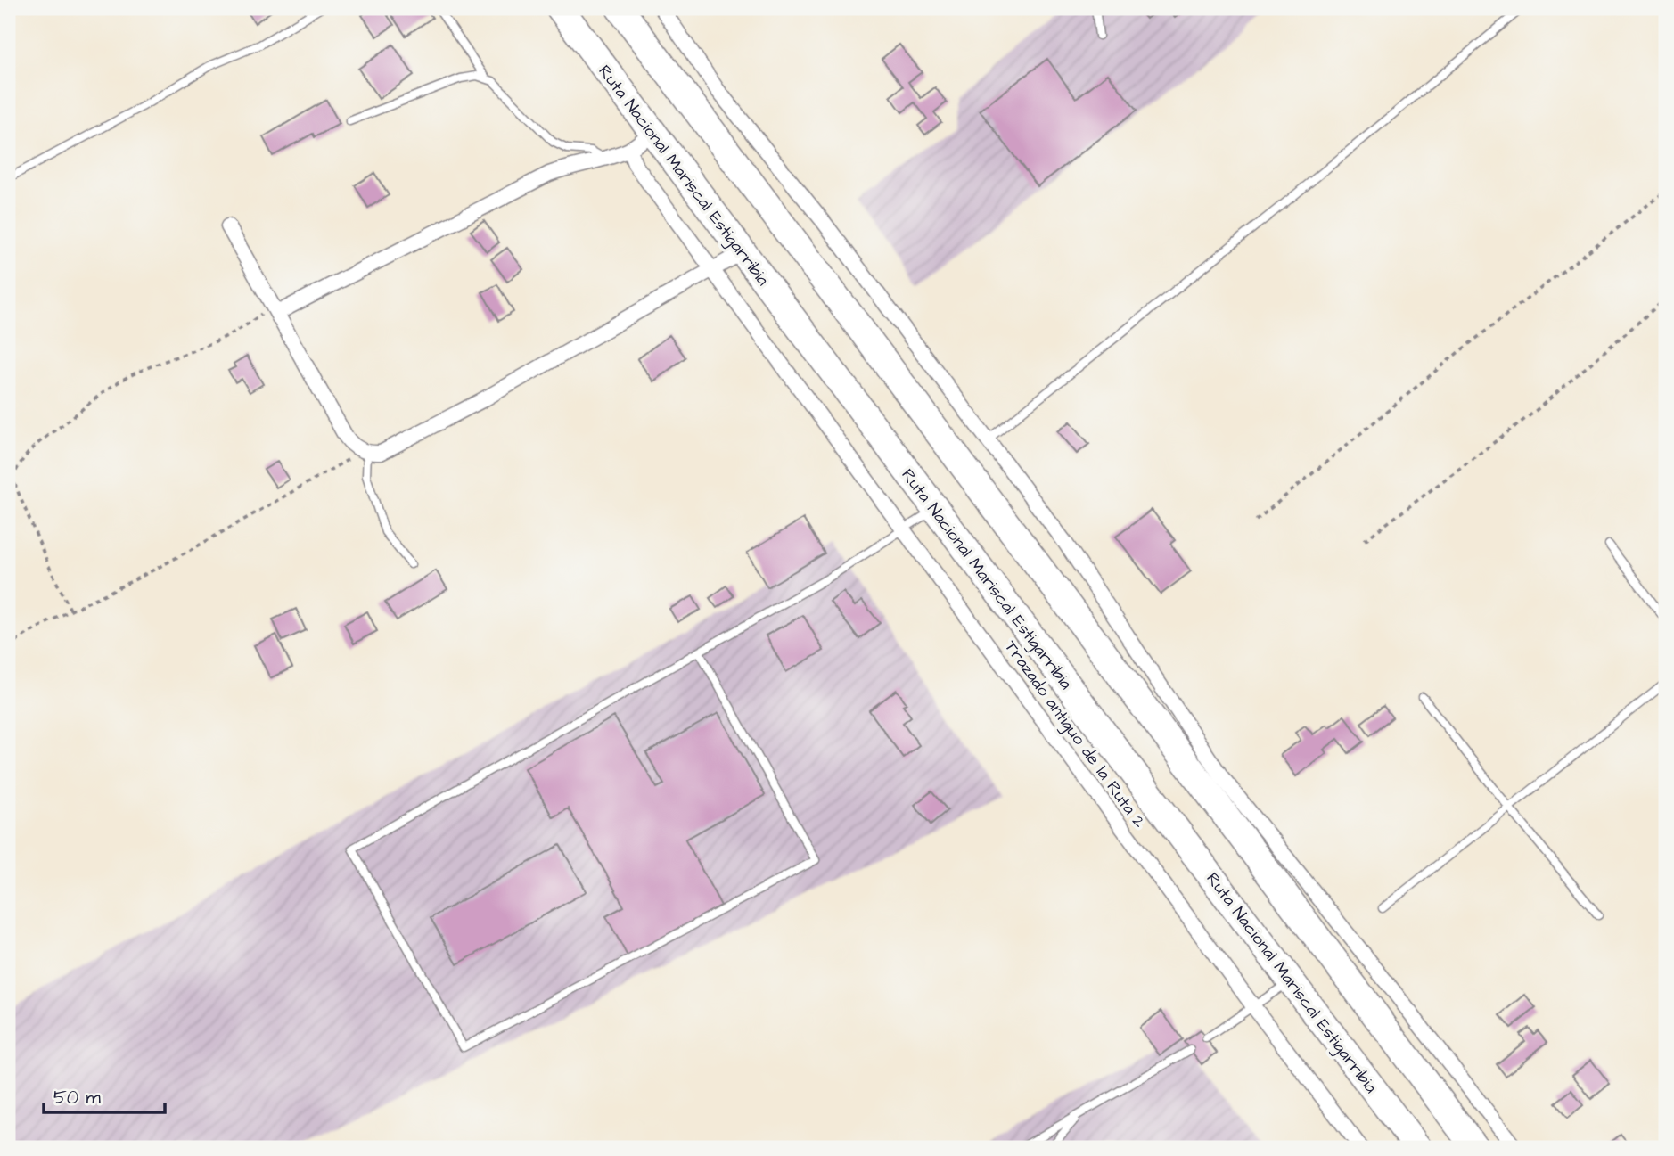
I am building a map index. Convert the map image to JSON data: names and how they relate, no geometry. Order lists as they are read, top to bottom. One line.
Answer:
{"streets":{"highway":["Ruta Nacional Mariscal Estigarribia"],"street":["Trazado antiguo de la Ruta 2"]},"scale_bar":"50 m"}
